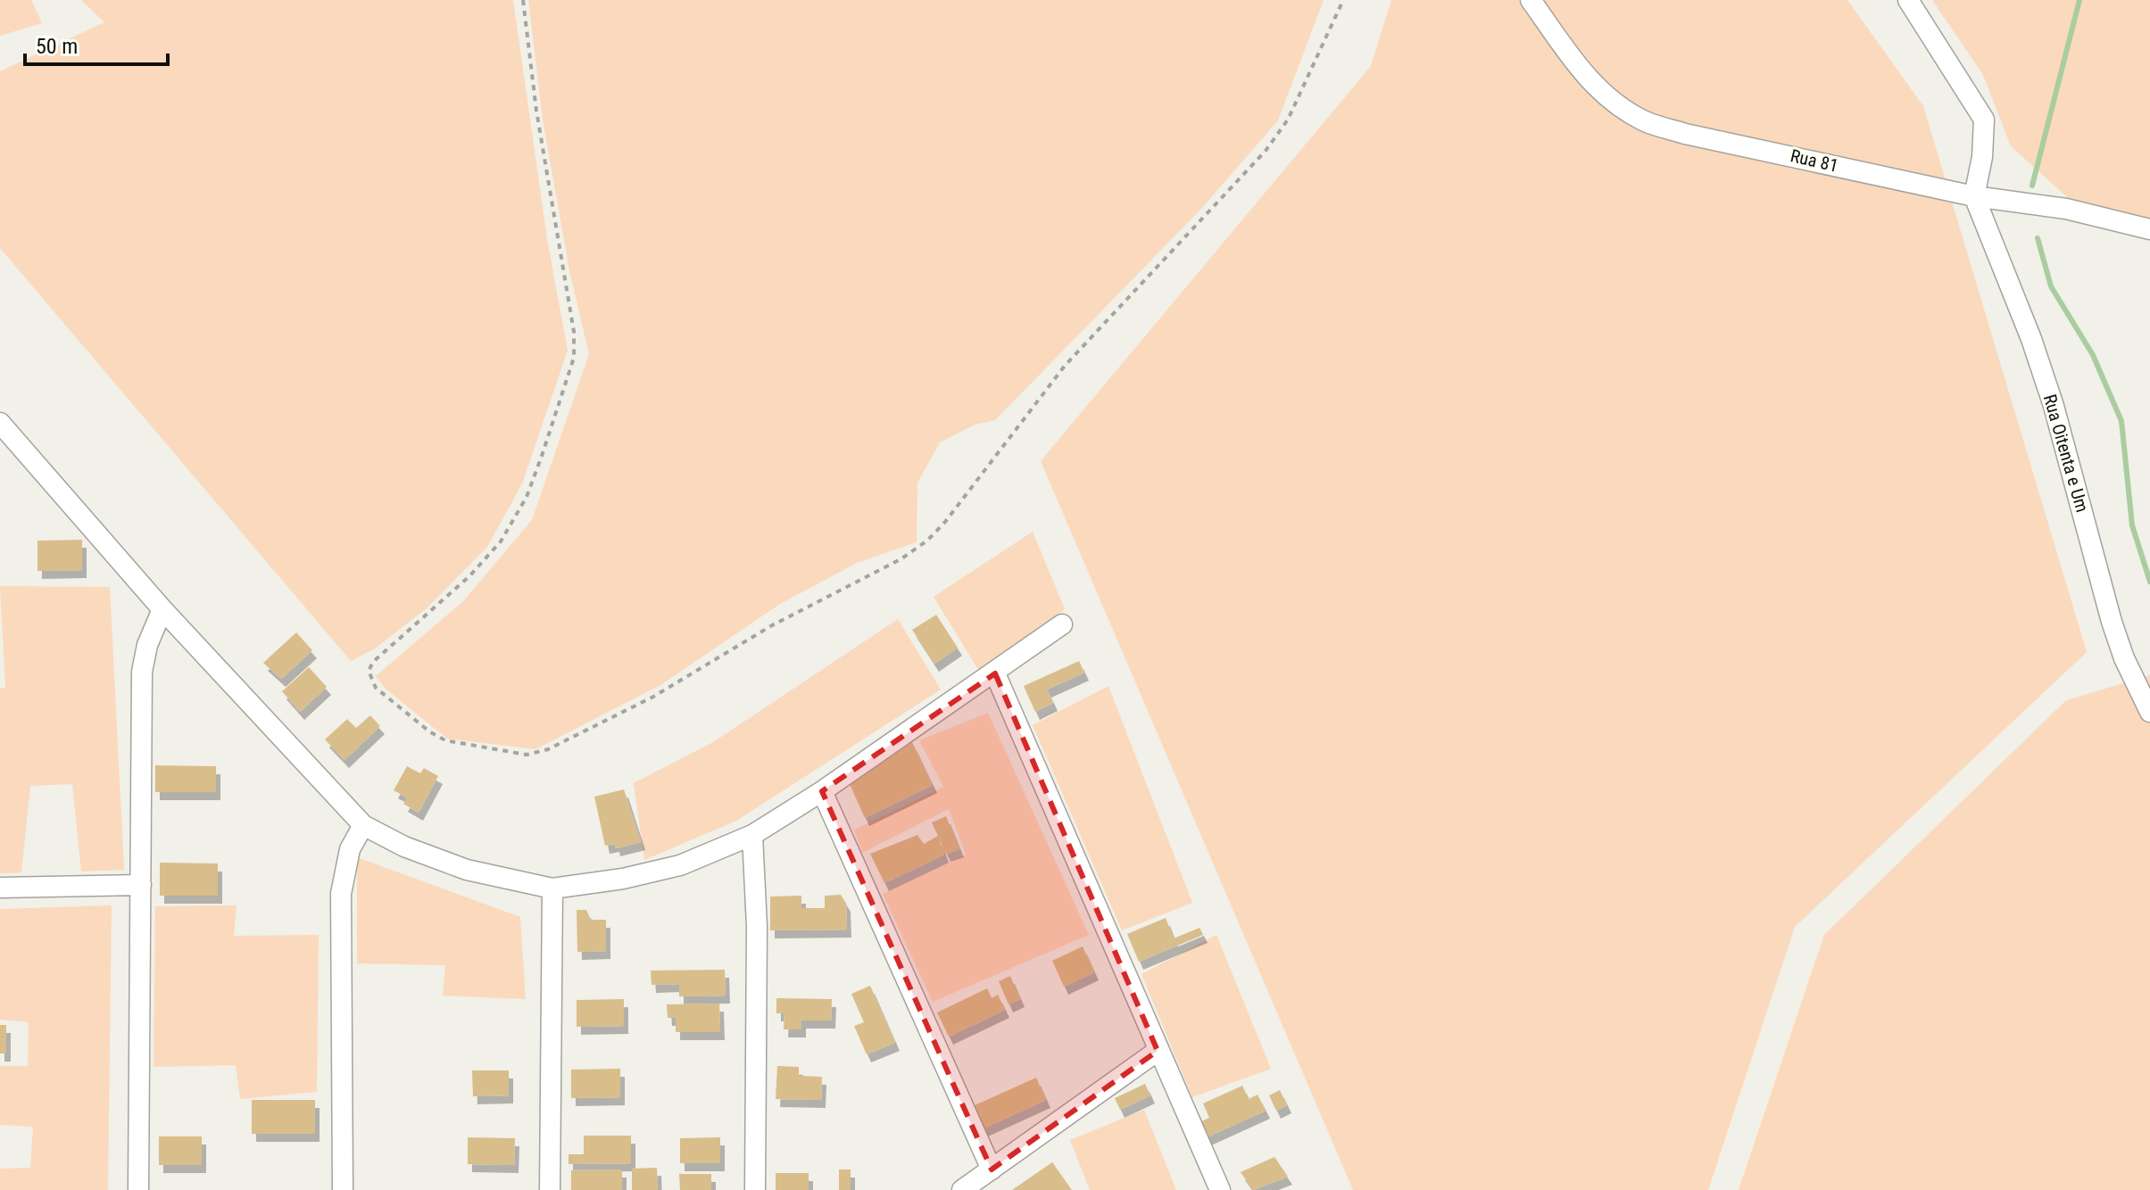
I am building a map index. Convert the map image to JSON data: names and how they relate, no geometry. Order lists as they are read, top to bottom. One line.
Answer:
{"streets":{"street":["Rua 81","Rua Oitenta e Um"]},"crossings":[["Rua 81","Rua Oitenta e Um"]],"scale_bar":"50 m"}
